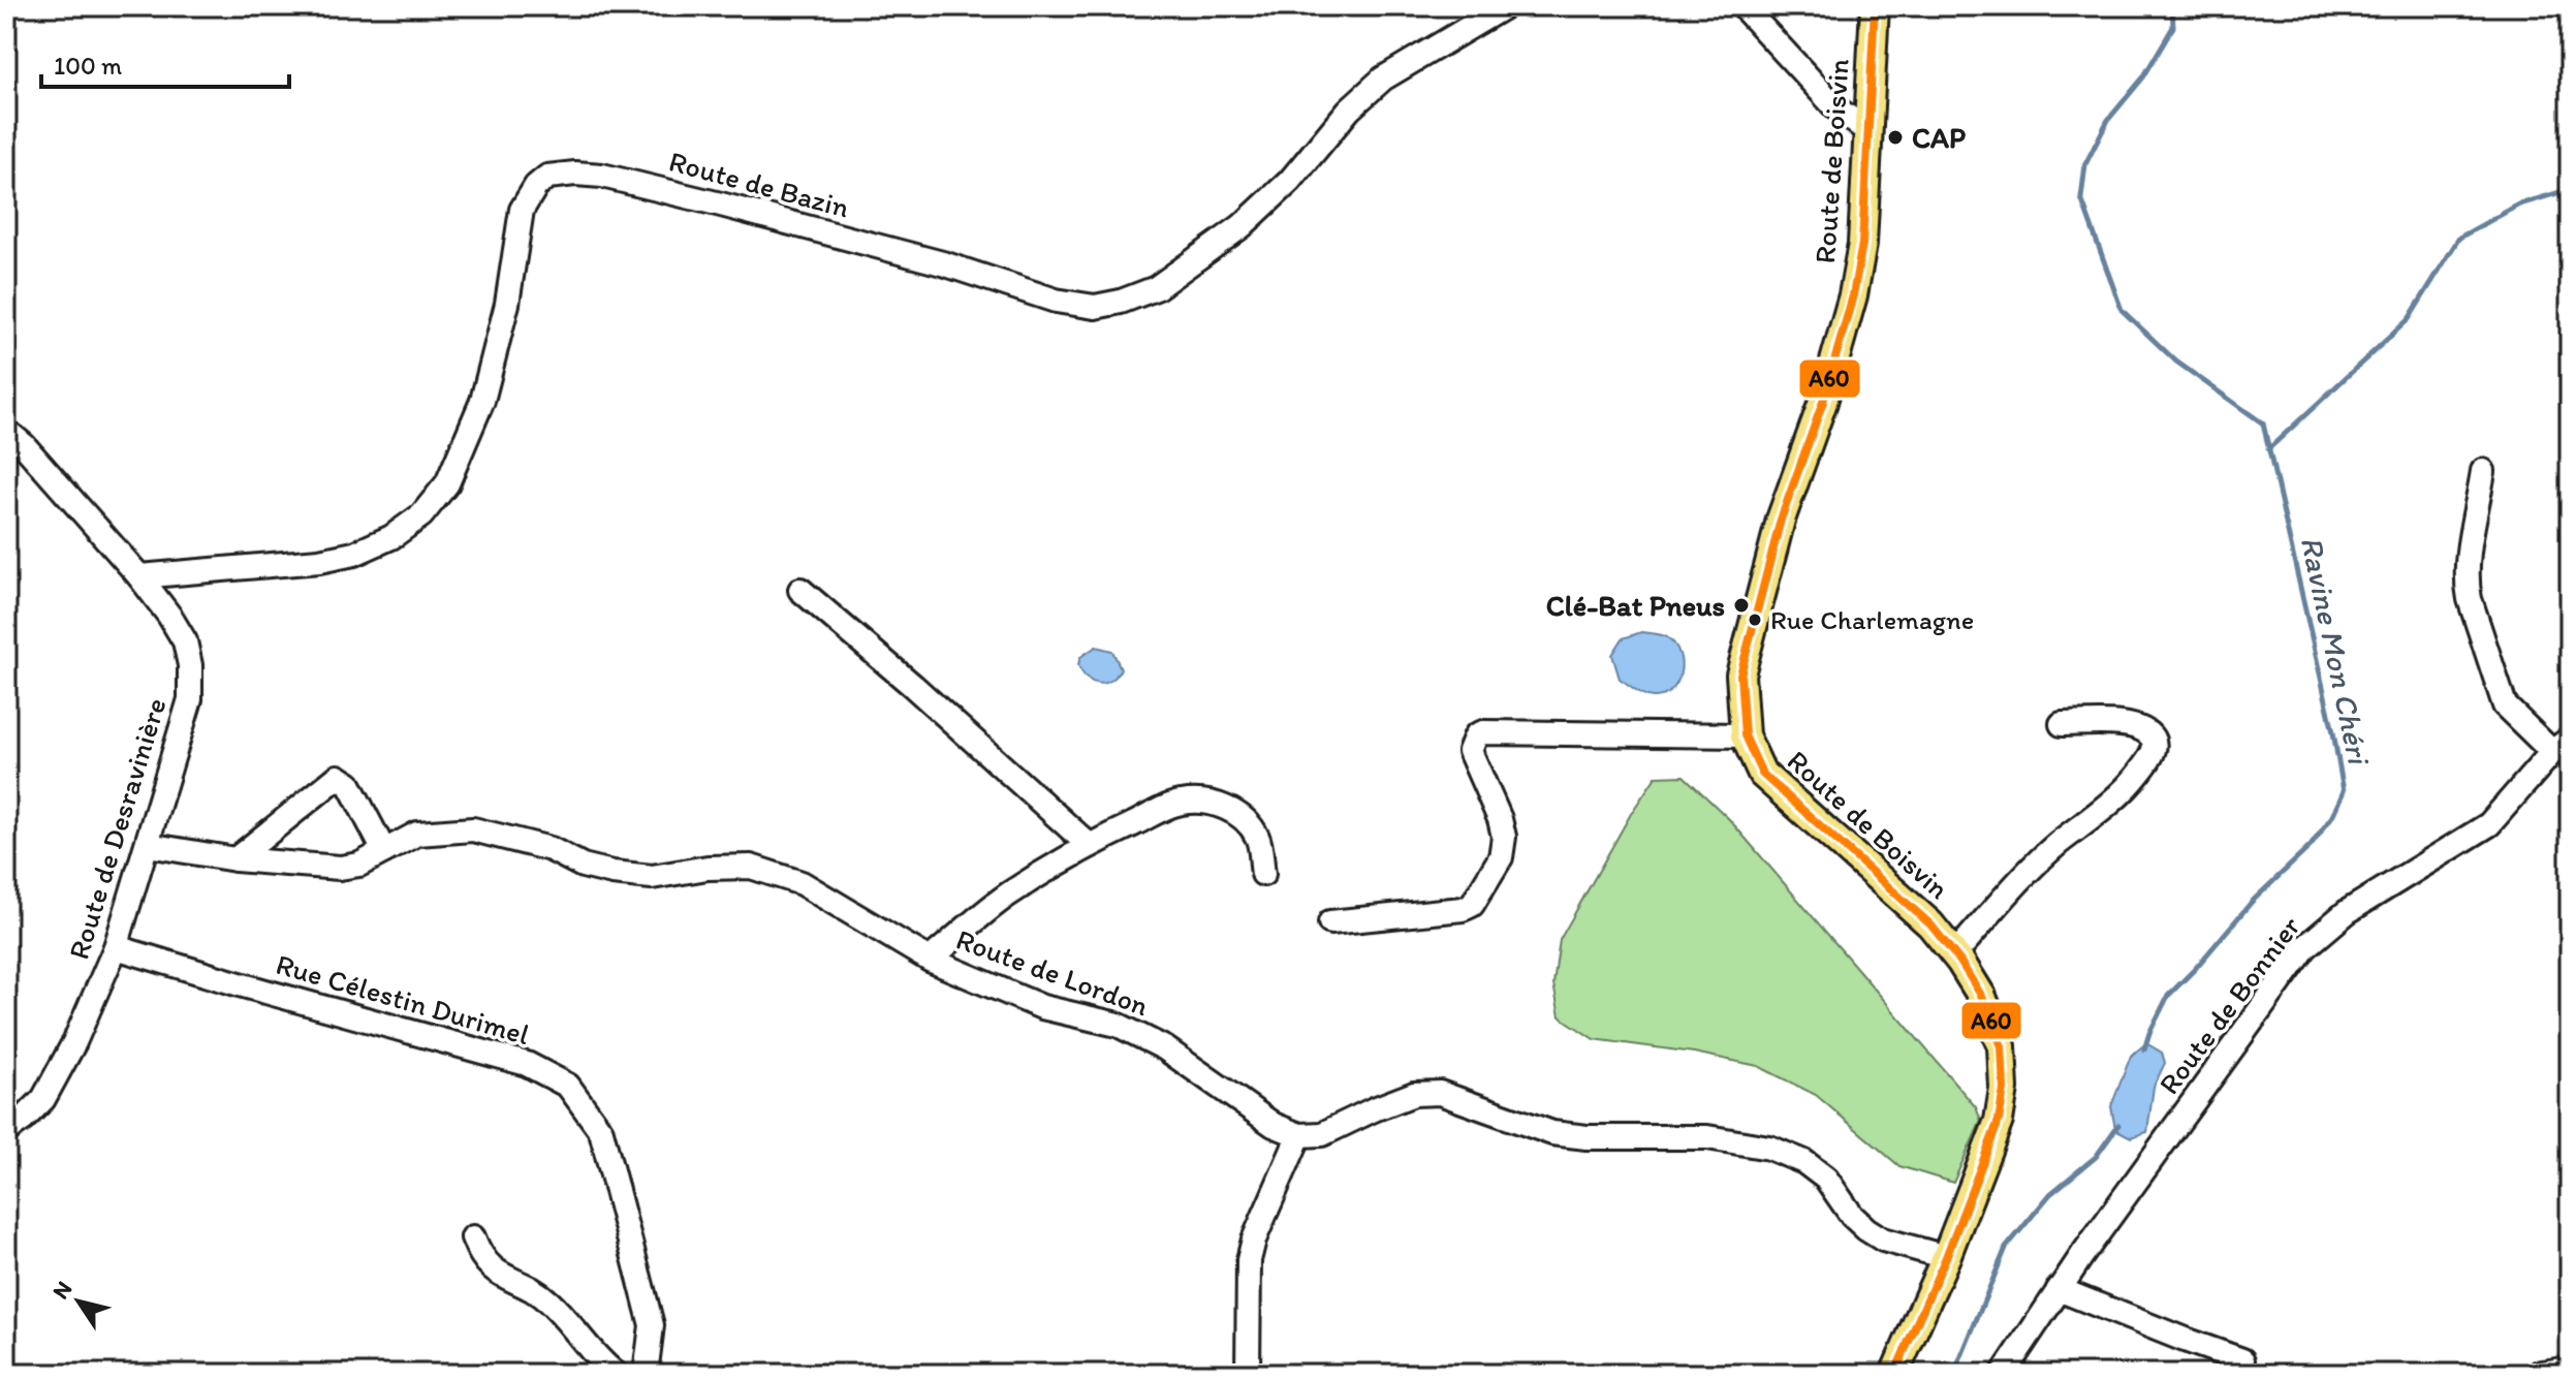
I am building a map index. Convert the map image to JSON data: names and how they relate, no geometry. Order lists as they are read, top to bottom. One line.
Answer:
{"streets":{"main road":["Route de Boisvin"],"street":["Route de Bazin","Route de Desravinière","Route de Lordon","Rue Célestin Durimel","Route de Bonnier"]},"crossings":[["Route de Bazin","Route de Desravinière"],["Route de Desravinière","Route de Lordon"],["Route de Desravinière","Rue Célestin Durimel"]],"water":["Ravine Mon Chéri"],"places":["CAP","Clé-Bat Pneus","Rue Charlemagne"],"lines":["transit line A60"],"scale_bar":"100 m","north":"top left"}
